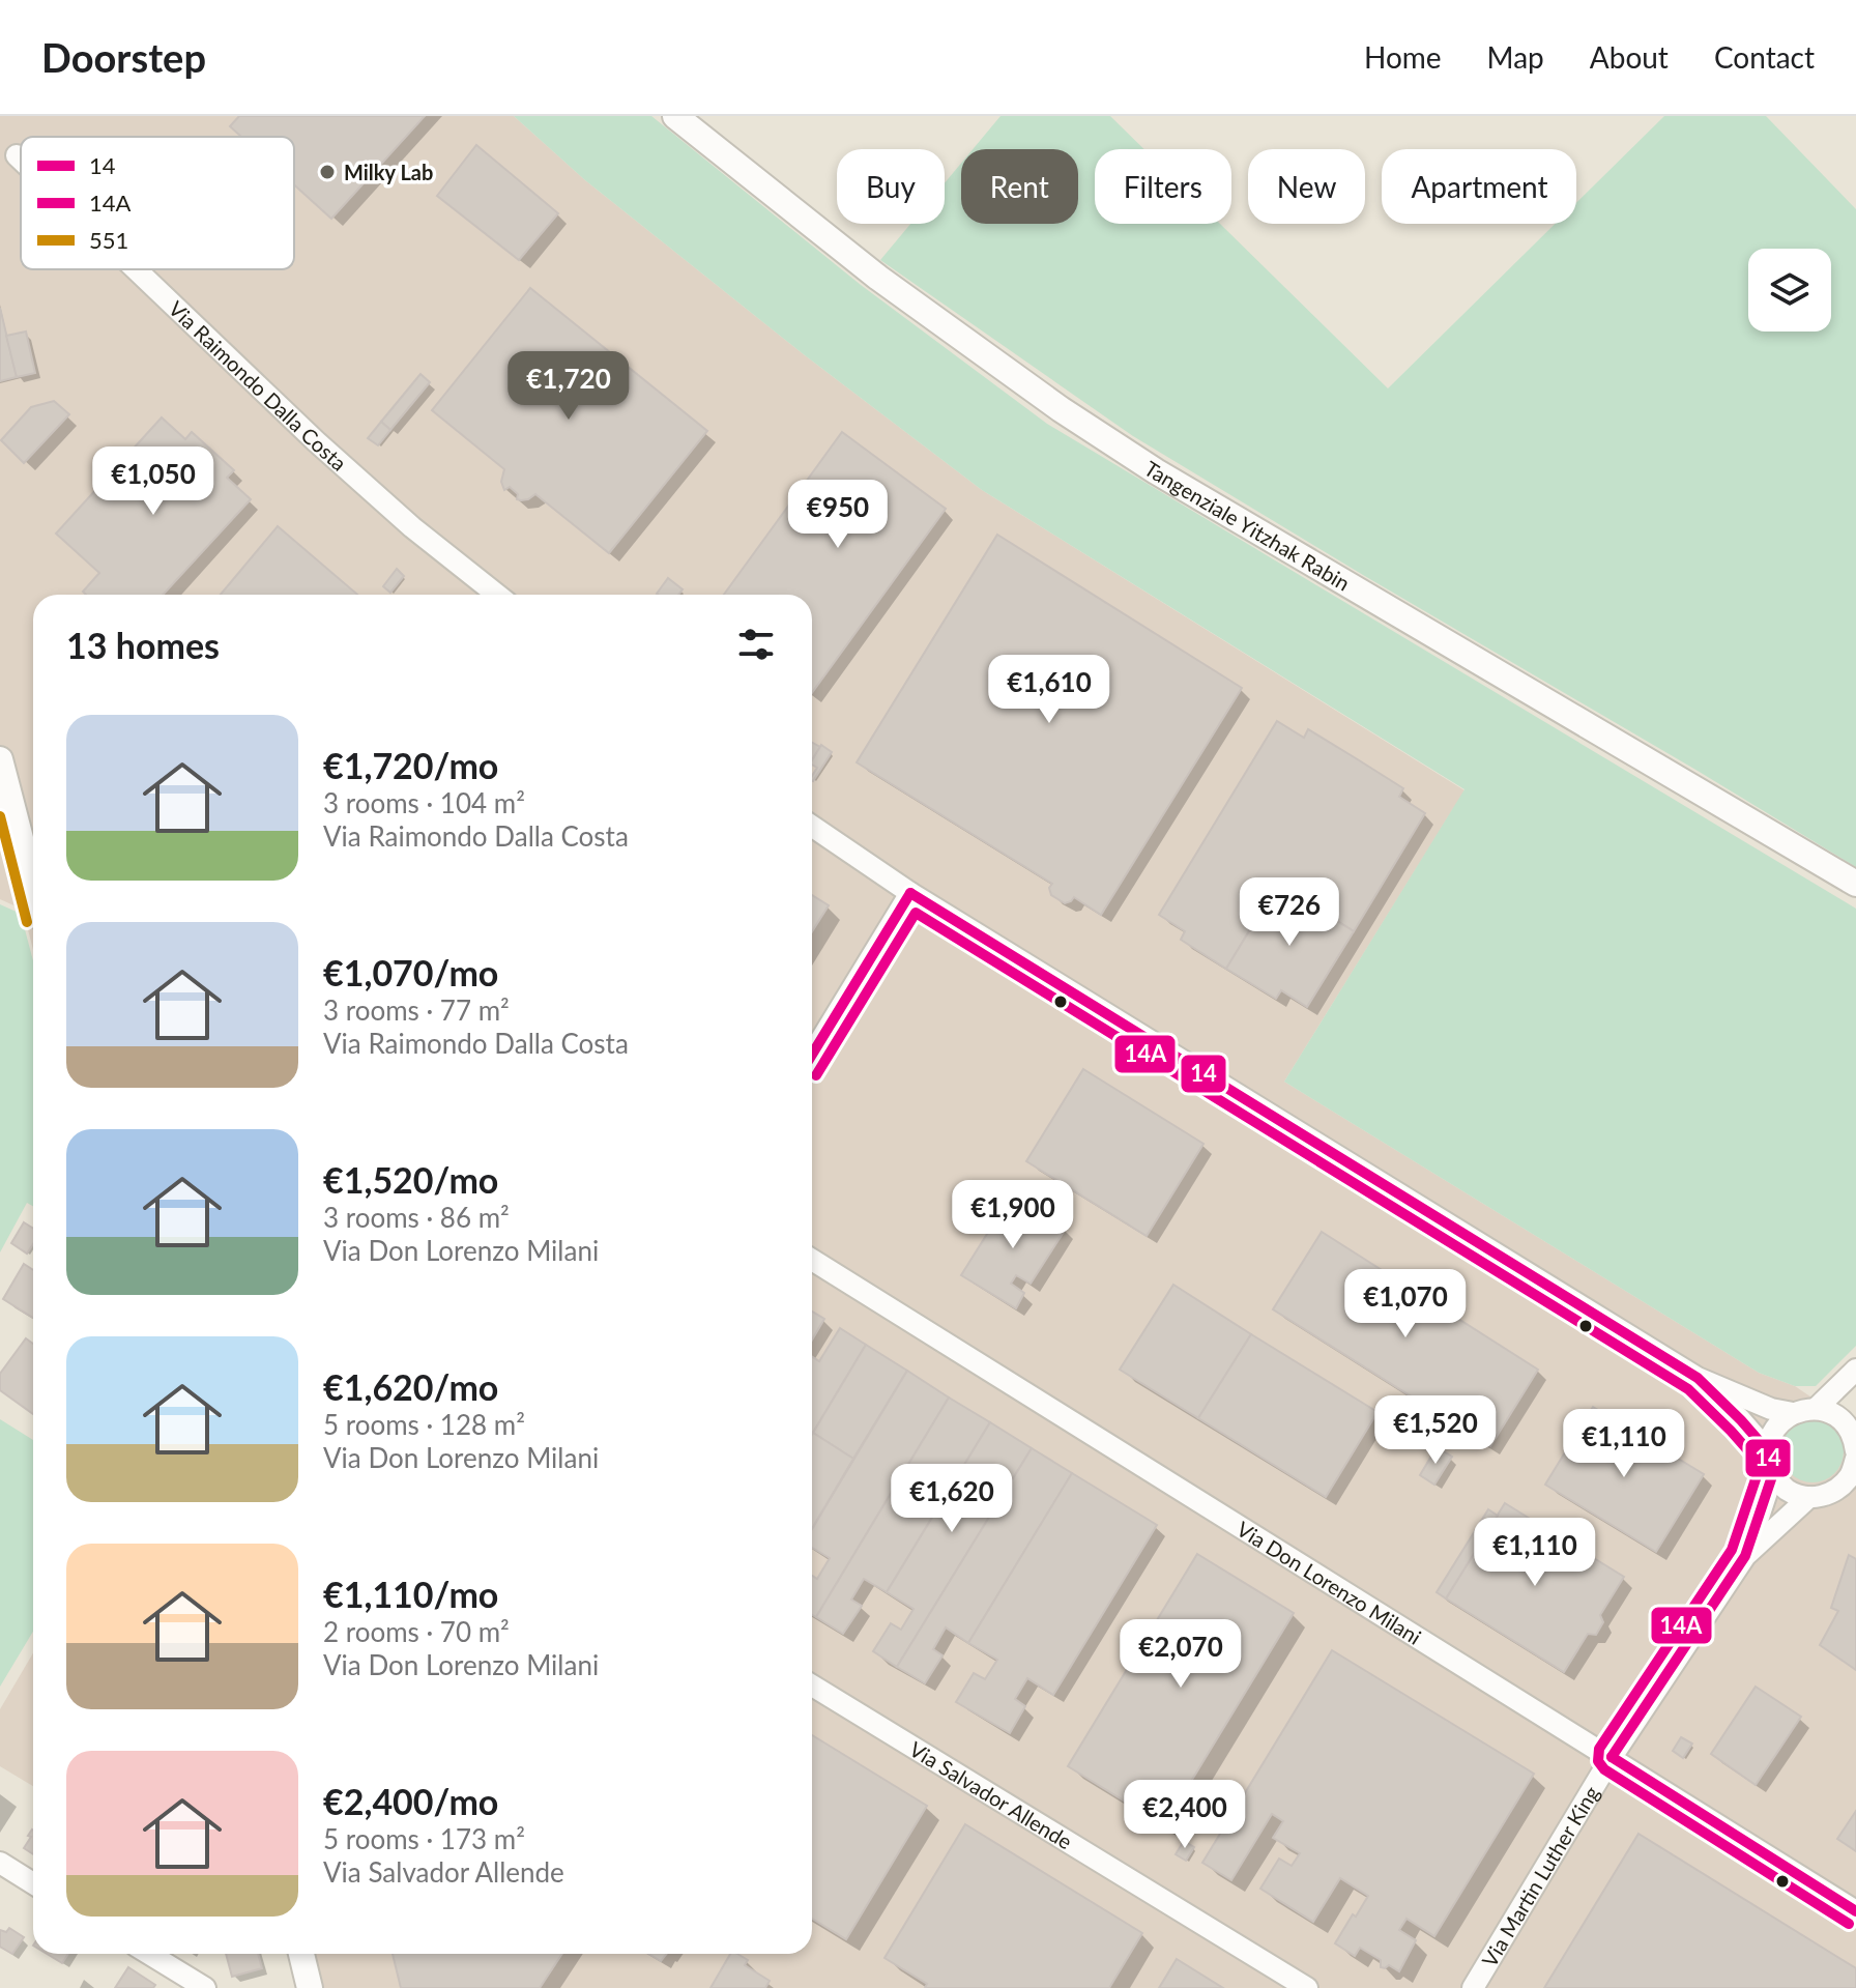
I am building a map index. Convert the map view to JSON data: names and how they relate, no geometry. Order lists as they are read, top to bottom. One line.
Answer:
{"streets":{"main road":["Tangenziale Yitzhak Rabin"],"street":["Via Raimondo Dalla Costa","Via Don Lorenzo Milani","Via Salvador Allende","Via Martin Luther King"]},"crossings":[["Via Don Lorenzo Milani","Via Martin Luther King"]],"places":["Milky Lab"],"lines":["transit line 551","transit line 14","transit line 14A"],"legend":["14","14A","551"],"page":{"header":"Doorstep","nav":["Home","Map","About","Contact"],"chip":["Buy","Rent","Filters","New","Apartment"],"price":["€1,720","€1,050","€950","€1,610","€726","€1,900","€1,070","€1,520","€1,110","€1,620","€1,110","€2,070","€2,400"],"heading":"13 homes","list":[{"name":"€1,720/mo","note":"3 rooms · 104 m² · Via Raimondo Dalla Costa"},{"name":"€1,070/mo","note":"3 rooms · 77 m² · Via Raimondo Dalla Costa"},{"name":"€1,520/mo","note":"3 rooms · 86 m² · Via Don Lorenzo Milani"},{"name":"€1,620/mo","note":"5 rooms · 128 m² · Via Don Lorenzo Milani"},{"name":"€1,110/mo","note":"2 rooms · 70 m² · Via Don Lorenzo Milani"},{"name":"€2,400/mo","note":"5 rooms · 173 m² · Via Salvador Allende"}]}}
